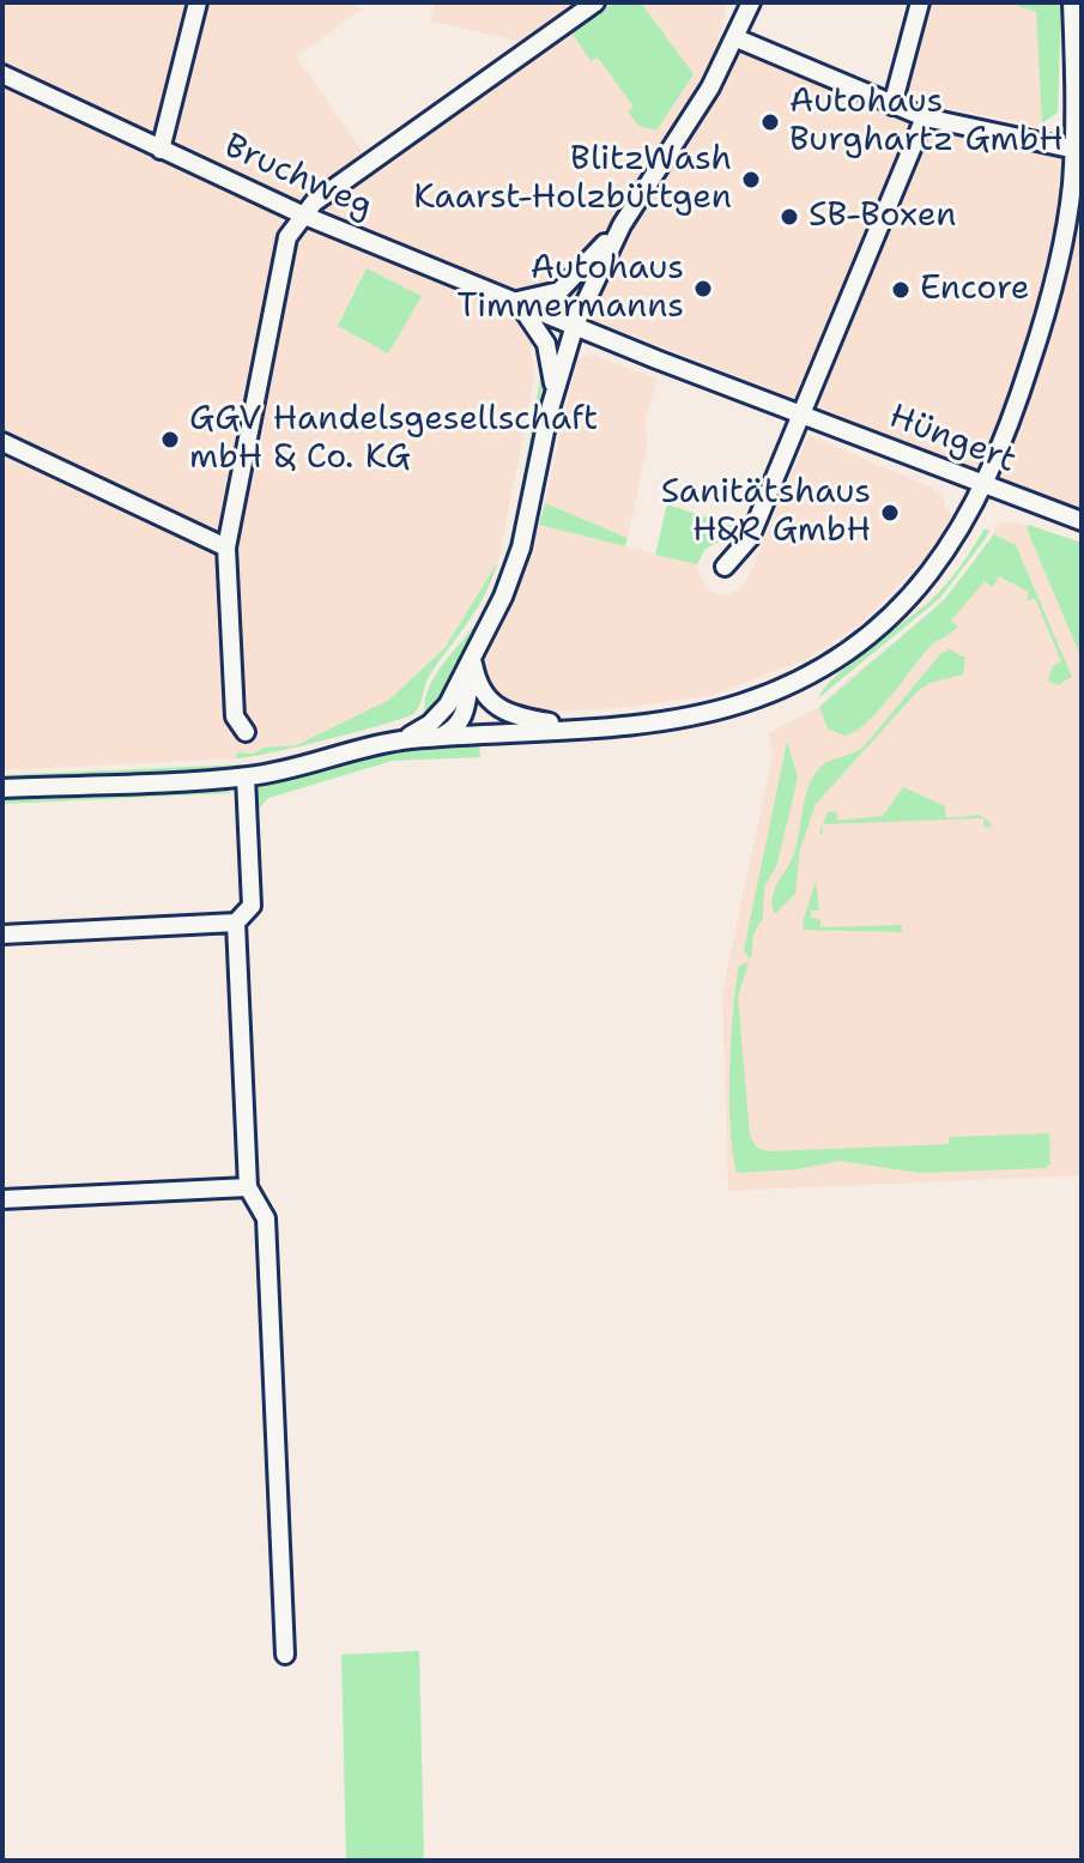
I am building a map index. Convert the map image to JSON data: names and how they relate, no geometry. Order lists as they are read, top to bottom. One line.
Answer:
{"streets":{"street":["Bruchweg","Hüngert"]},"crossings":[["Bruchweg","Hüngert"]],"places":["Autohaus Burghartz GmbH","BlitzWash Kaarst-Holzbüttgen","SB-Boxen","Autohaus Timmermanns","Encore","GGV Handelsgesellschaft mbH & Co. KG","Sanitätshaus H&R GmbH"]}
